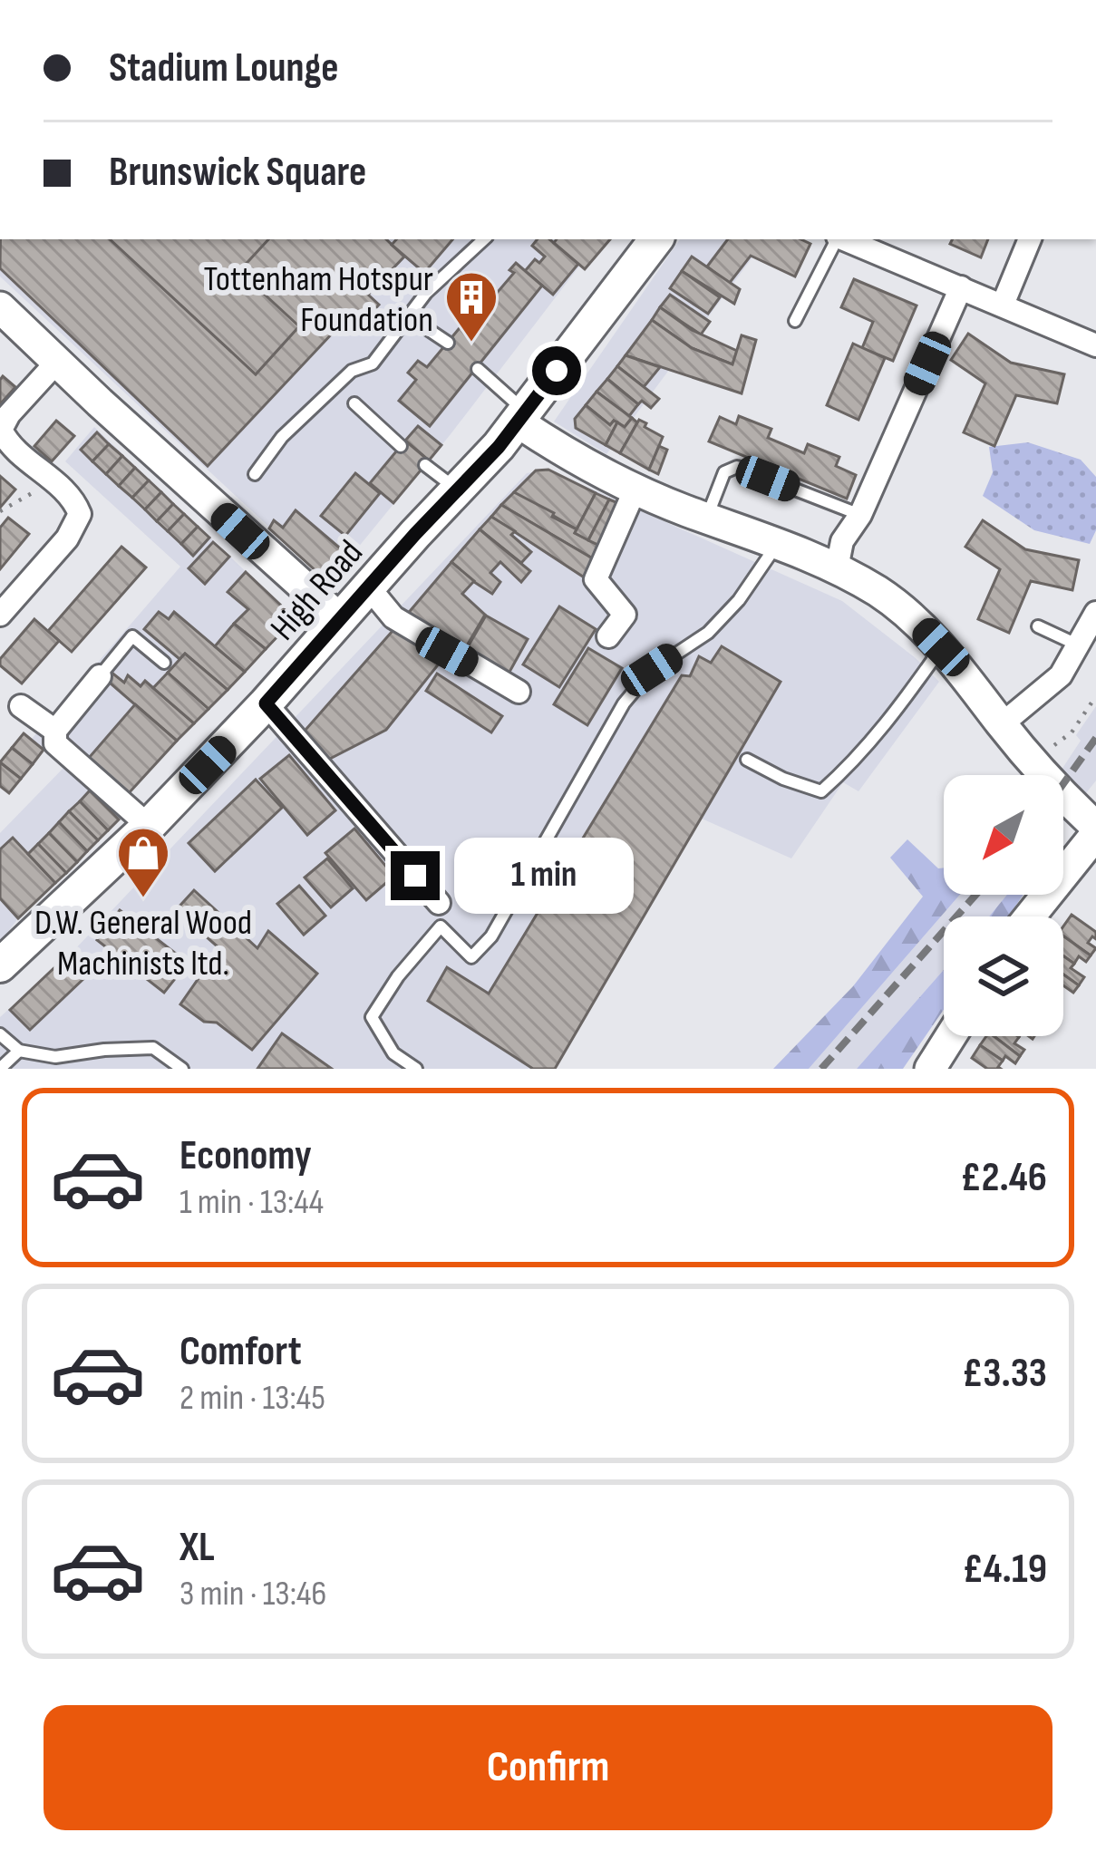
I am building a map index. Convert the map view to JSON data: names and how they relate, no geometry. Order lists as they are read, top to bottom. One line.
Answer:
{"streets":{"main road":["High Road"]},"places":{"building":["Tottenham Hotspur Foundation"],"shop":["D.W. General Wood Machinists ltd."]},"north":"bottom left","page":{"banner":["Stadium Lounge","Brunswick Square"],"bubble":"1 min","list":[{"name":"Economy","note":"1 min · 13:44","value":"£2.46"},{"name":"Comfort","note":"2 min · 13:45","value":"£3.33"},{"name":"XL","note":"3 min · 13:46","value":"£4.19"}],"buttons":"Confirm"}}
